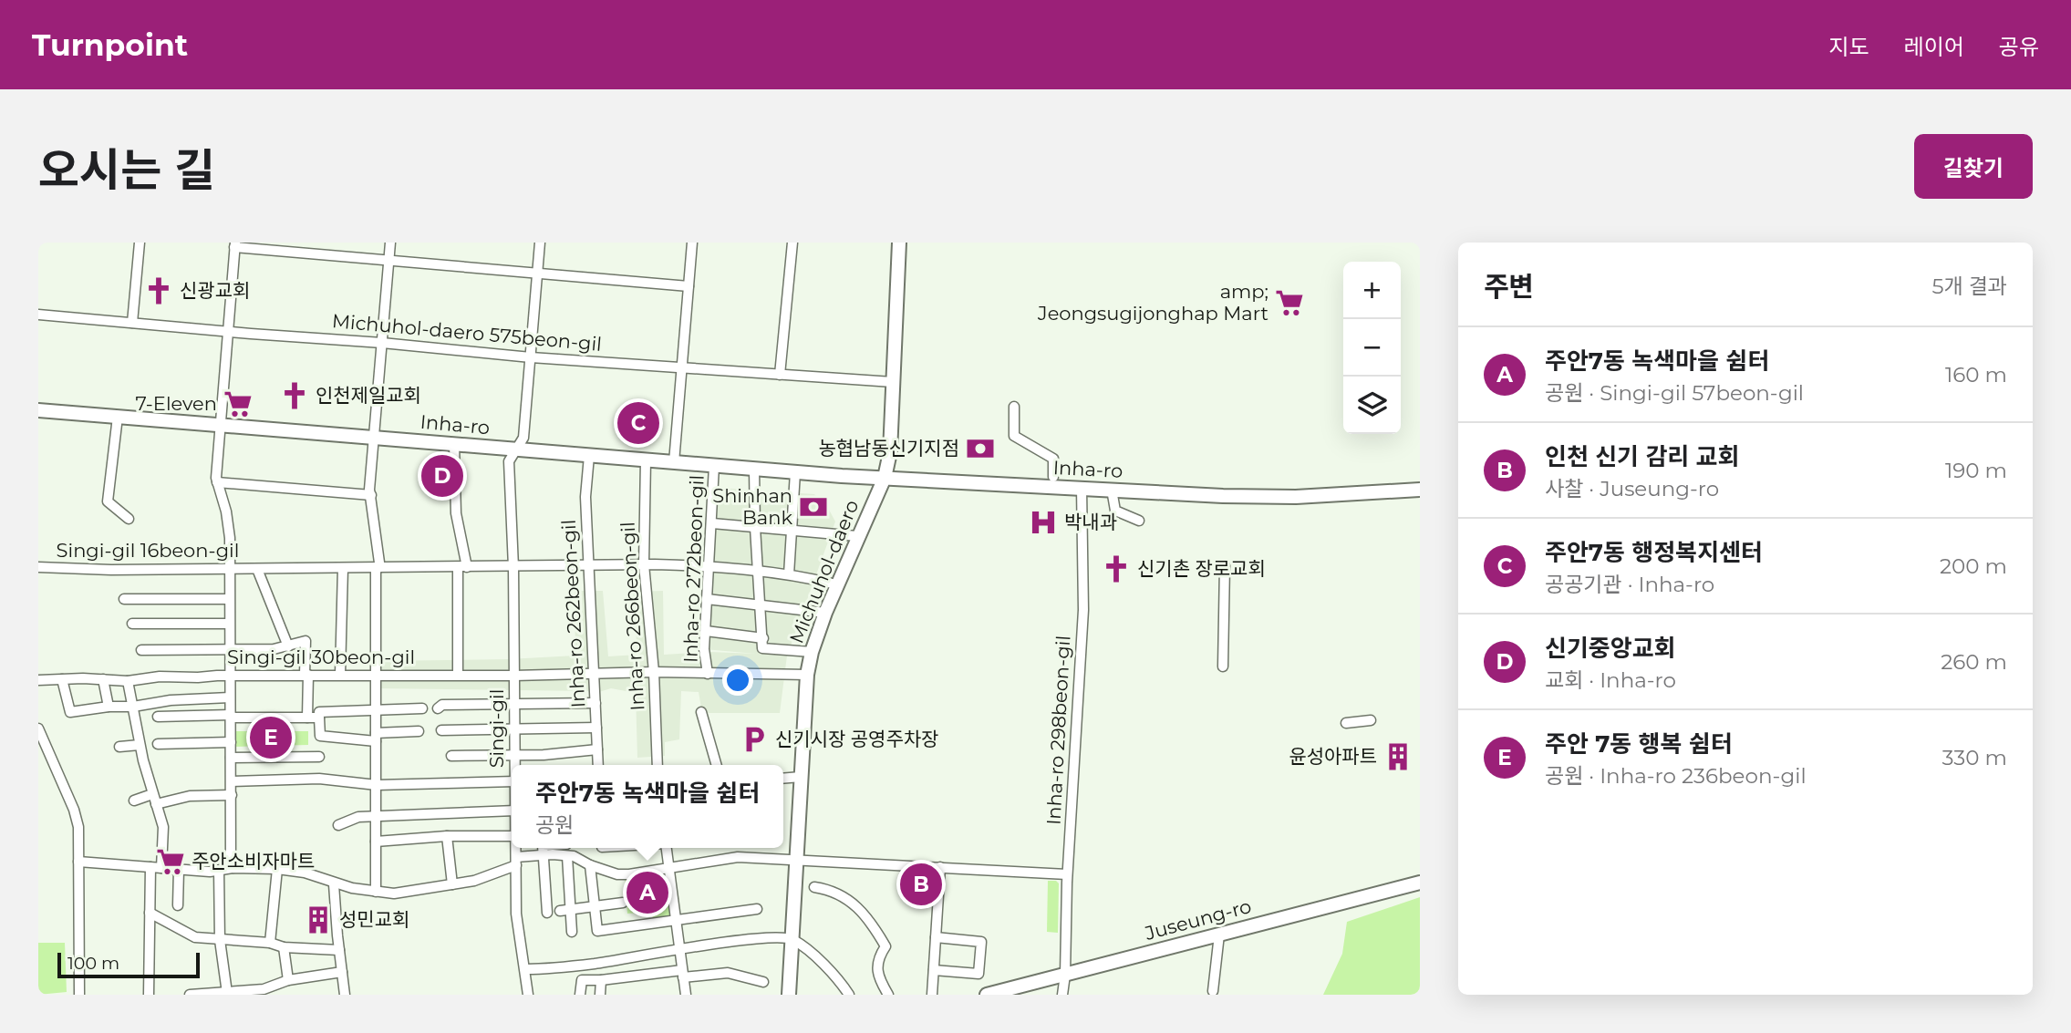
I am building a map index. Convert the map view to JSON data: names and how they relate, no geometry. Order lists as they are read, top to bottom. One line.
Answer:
{"streets":{"main road":["Inha-ro","Michuhol-daero","Juseung-ro"],"street":["Michuhol-daero 575beon-gil","Singi-gil 16beon-gil","Inha-ro 272beon-gil","Inha-ro 262beon-gil","Inha-ro 266beon-gil","Singi-gil 30beon-gil","Singi-gil","Inha-ro 298beon-gil"]},"crossings":[["Michuhol-daero 575beon-gil","Michuhol-daero"],["Inha-ro","Inha-ro 272beon-gil"],["Inha-ro","Michuhol-daero"],["Inha-ro","Inha-ro 262beon-gil"],["Inha-ro","Inha-ro 266beon-gil"],["Inha-ro","Singi-gil"],["Inha-ro","Inha-ro 298beon-gil"],["Singi-gil 16beon-gil","Inha-ro 272beon-gil"],["Singi-gil 16beon-gil","Michuhol-daero"],["Singi-gil 16beon-gil","Inha-ro 262beon-gil"],["Singi-gil 16beon-gil","Inha-ro 266beon-gil"],["Singi-gil 16beon-gil","Singi-gil"],["Inha-ro 272beon-gil","Singi-gil 30beon-gil"],["Inha-ro 262beon-gil","Singi-gil 30beon-gil"],["Inha-ro 266beon-gil","Singi-gil 30beon-gil"],["Singi-gil 30beon-gil","Singi-gil"],["Inha-ro 298beon-gil","Juseung-ro"]],"places":{"church":["신광교회","인천제일교회","신기촌 장로교회"],"supermarket":["amp; Jeongsugijonghap Mart","7-Eleven","주안소비자마트"],"bank":["농협남동신기지점","Shinhan Bank"],"hospital":["박내과"],"parking":["신기시장 공영주차장"],"building":["윤성아파트","성민교회"]},"scale_bar":"100 m","page":{"header":"Turnpoint","nav":["지도","레이어","공유"],"title":"오시는 길","buttons":"길찾기","heading":["주변","5개 결과"],"map_buttons":["+","−"],"list":[{"mark":"A","name":"주안7동 녹색마을 쉼터","note":"공원 · Singi-gil 57beon-gil","value":"160 m"},{"mark":"B","name":"인천 신기 감리 교회","note":"사찰 · Juseung-ro","value":"190 m"},{"mark":"C","name":"주안7동 행정복지센터","note":"공공기관 · Inha-ro","value":"200 m"},{"mark":"D","name":"신기중앙교회","note":"교회 · Inha-ro","value":"260 m"},{"mark":"E","name":"주안 7동 행복 쉼터","note":"공원 · Inha-ro 236beon-gil","value":"330 m"}],"pins":["C","D","E","B","A"],"popup":["주안7동 녹색마을 쉼터","공원"],"scale":"100 m"}}
